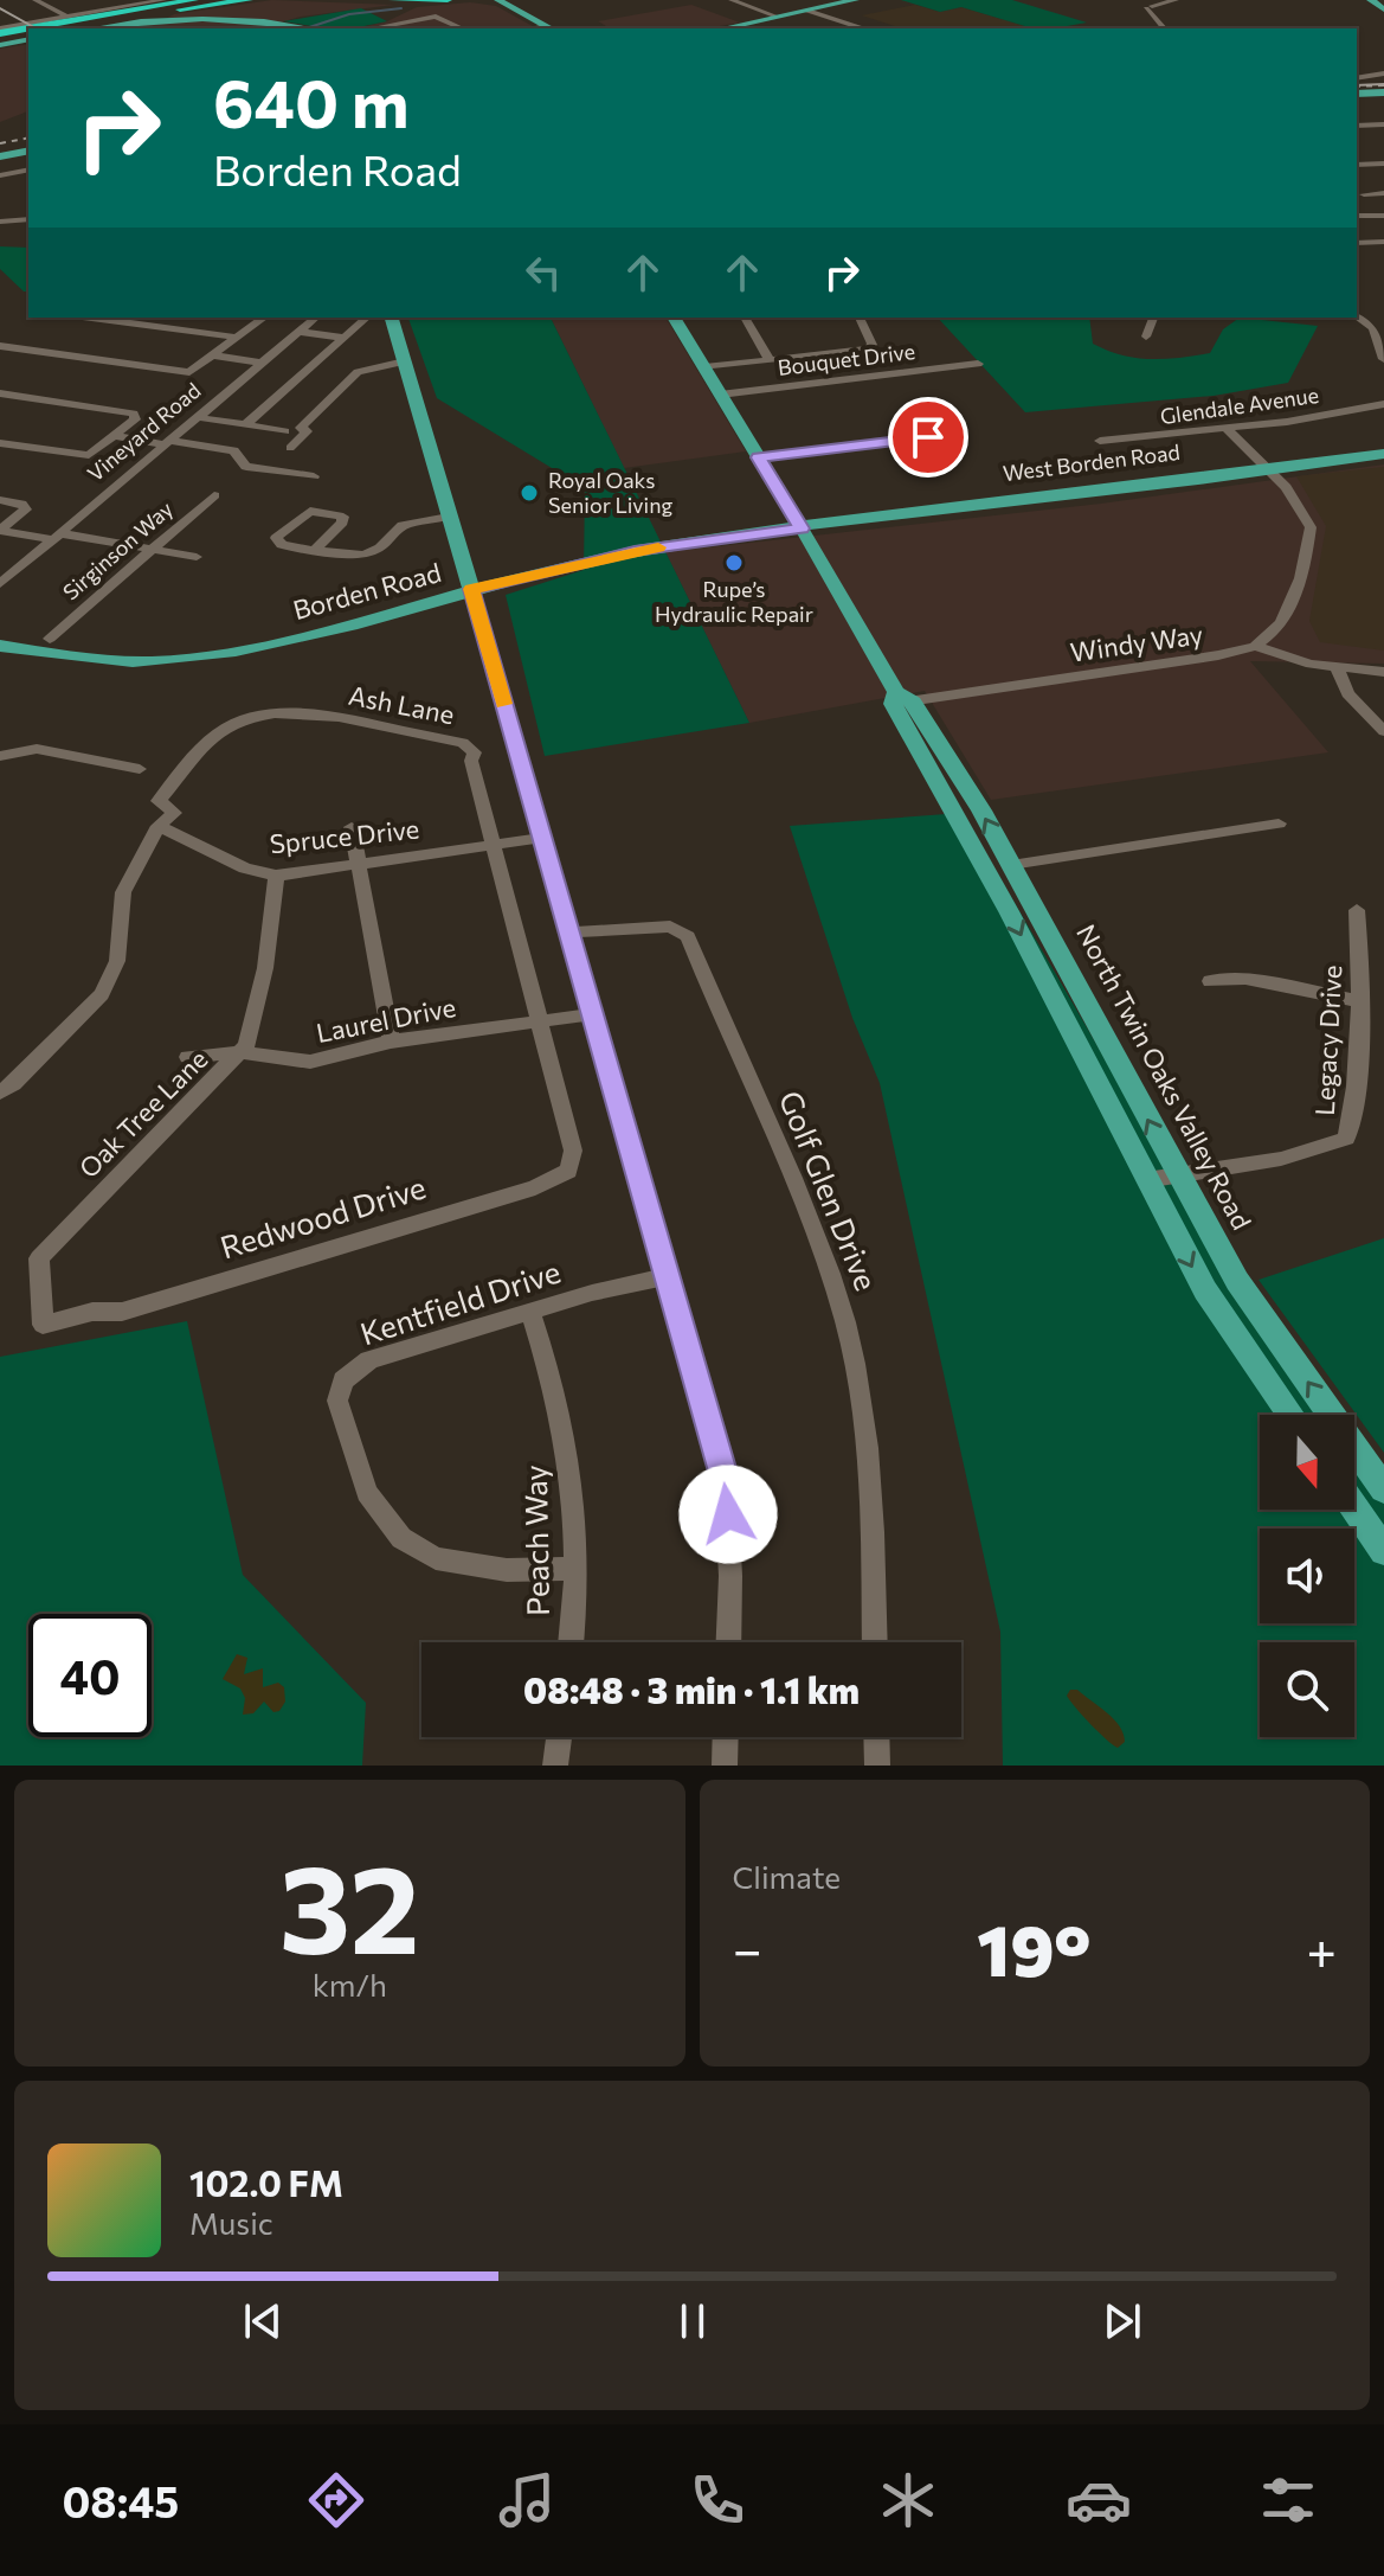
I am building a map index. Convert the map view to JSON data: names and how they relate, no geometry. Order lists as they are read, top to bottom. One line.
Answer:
{"streets":{"main road":["West Borden Road","Borden Road","North Twin Oaks Valley Road"],"street":["Bouquet Drive","Glendale Avenue","Vineyard Road","Sirginson Way","Windy Way","Ash Lane","Spruce Drive","Laurel Drive","Legacy Drive","Oak Tree Lane","Golf Glen Drive","Redwood Drive","Kentfield Drive","Peach Way"]},"crossings":[["Bouquet Drive","North Twin Oaks Valley Road"],["West Borden Road","Borden Road"],["West Borden Road","North Twin Oaks Valley Road"],["Borden Road","North Twin Oaks Valley Road"],["Windy Way","North Twin Oaks Valley Road"],["Ash Lane","Spruce Drive"],["Ash Lane","Laurel Drive"],["Ash Lane","Redwood Drive"],["Spruce Drive","Oak Tree Lane"],["Laurel Drive","Oak Tree Lane"],["Legacy Drive","North Twin Oaks Valley Road"],["Oak Tree Lane","Redwood Drive"],["Kentfield Drive","Peach Way"]],"places":["Royal Oaks Senior Living","Rupe’s Hydraulic Repair"],"north":"bottom","page":{"turn":["640 m","Borden Road"],"limit":"40","trip":"08:48 · 3 min · 1.1 km","tile":[["32","km/h"],"Climate"],"heat":["−","19°","+"],"song":["102.0 FM","Music"],"tabs":"08:45"}}
